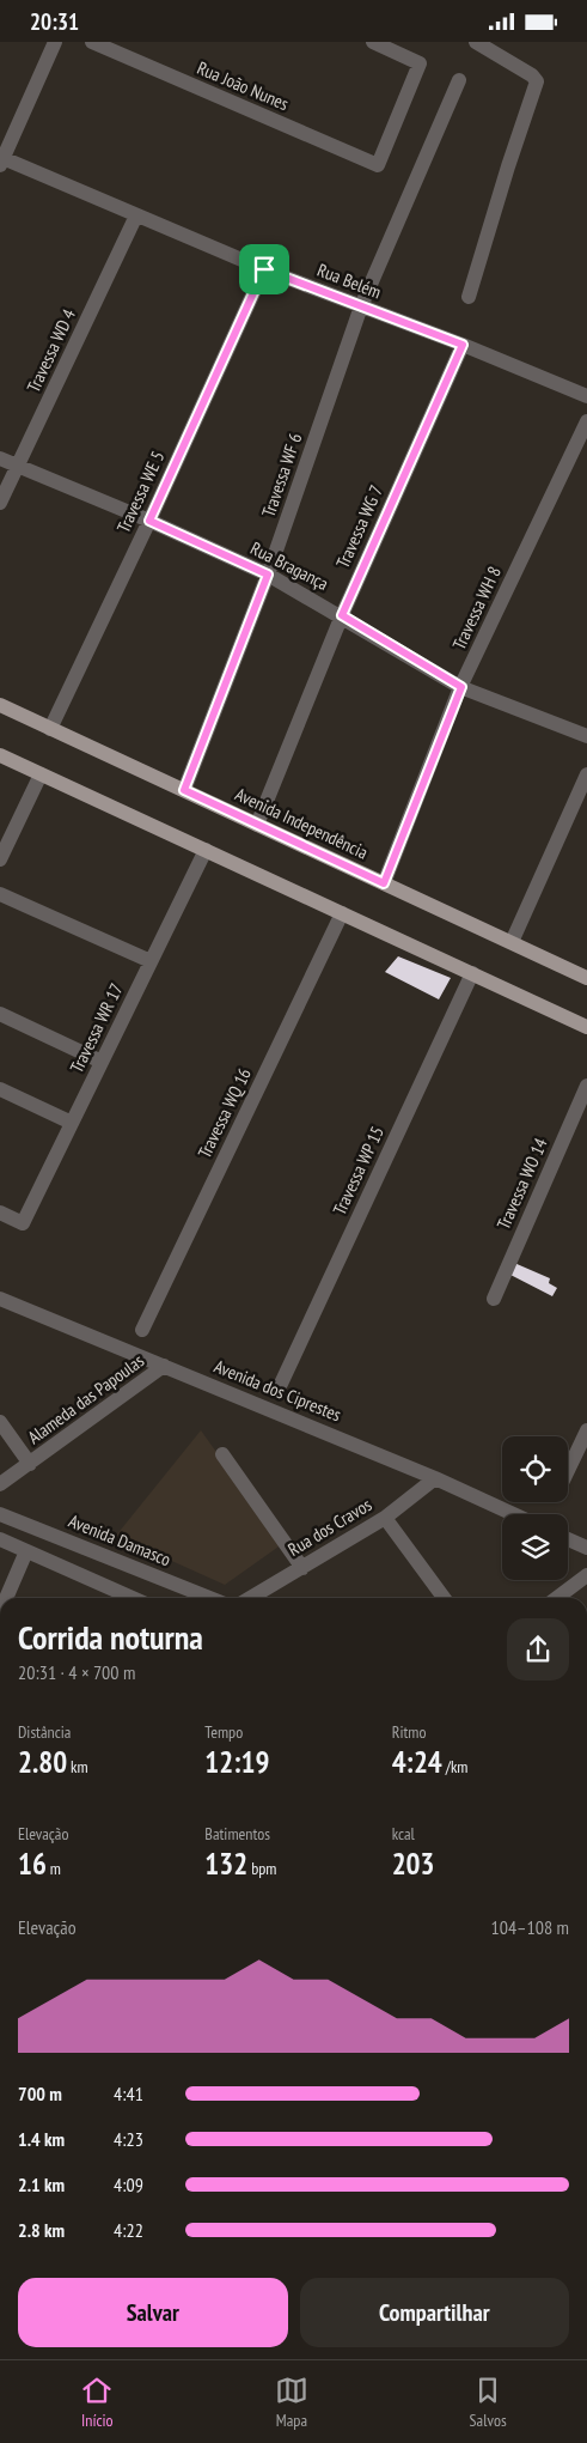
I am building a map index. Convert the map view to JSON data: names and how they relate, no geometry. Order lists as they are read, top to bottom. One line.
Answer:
{"streets":{"main road":["Avenida Independência"],"street":["Rua João Nunes","Rua Belém","Travessa WD 4","Travessa WF 6","Travessa WE 5","Travessa WG 7","Rua Bragança","Travessa WH 8","Travessa WR 17","Travessa WQ 16","Travessa WP 15","Travessa WO 14","Avenida dos Ciprestes","Alameda das Papoulas","Rua dos Cravos","Avenida Damasco"]},"crossings":[["Rua Belém","Travessa WD 4"],["Rua Belém","Travessa WF 6"],["Rua Belém","Travessa WE 5"],["Rua Belém","Travessa WG 7"],["Travessa WD 4","Rua Bragança"],["Travessa WF 6","Rua Bragança"],["Travessa WF 6","Avenida Independência"],["Travessa WE 5","Rua Bragança"],["Travessa WE 5","Avenida Independência"],["Travessa WG 7","Rua Bragança"],["Travessa WG 7","Avenida Independência"],["Rua Bragança","Travessa WH 8"],["Travessa WH 8","Avenida Independência"],["Avenida dos Ciprestes","Alameda das Papoulas"],["Avenida dos Ciprestes","Rua dos Cravos"]],"page":{"status":"20:31","heading":["Corrida noturna","20:31 · 4 × 700 m"],"stats":[["Distância","2.80 km"],["Tempo","12:19"],["Ritmo","4:24 /km"],["Elevação","16 m"],["Batimentos","132 bpm"],["kcal","203"]],"chart":["Elevação","104–108 m"],"list":[{"name":"700 m","note":"4:41"},{"name":"1.4 km","note":"4:23"},{"name":"2.1 km","note":"4:09"},{"name":"2.8 km","note":"4:22"}],"buttons":["Salvar","Compartilhar"],"tabs":["Início","Mapa","Salvos"]}}
